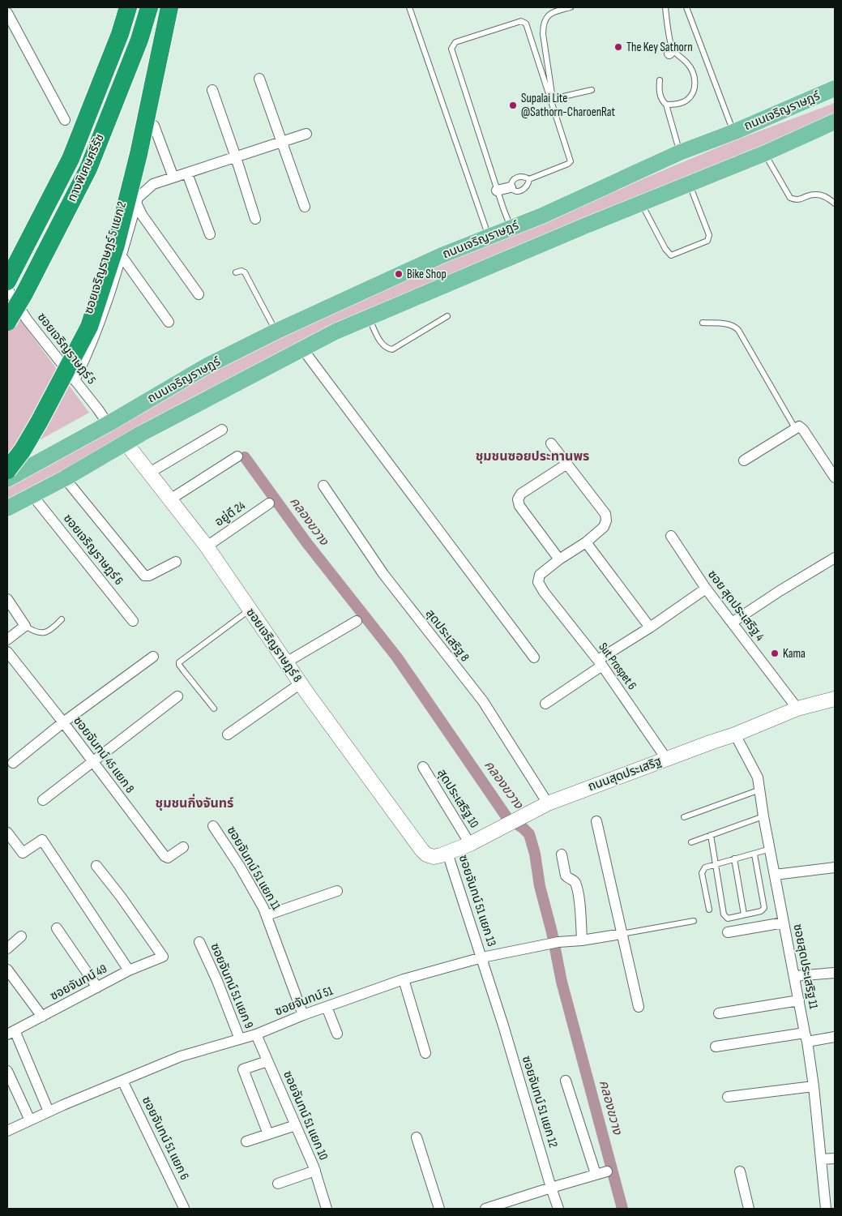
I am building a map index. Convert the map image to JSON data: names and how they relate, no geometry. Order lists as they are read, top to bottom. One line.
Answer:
{"streets":{"highway":["ทางพิเศษศรีรัช"],"main road":["ถนนเจริญราษฎร์"],"street":["ซอยเจริญราษฎร์ 5 แยก 2","ซอยเจริญราษฎร์ 5","อยู่ดี 24","ซอยเจริญราษฎร์ 6","ซอย สุดประเสริฐ 4","สุดประเสริฐ 8","ซอยเจริญราษฎร์ 8","Sut Prospet 6","ซอยจันทน์ 45 แยก 8","ถนนสุดประเสริฐ","สุดประเสริฐ 10","ซอยจันทน์ 51 แยก 11","ซอยจันทน์ 51 แยก 13","ซอยสุดประเสริฐ 11","ซอยจันทน์ 49","ซอยจันทน์ 51 แยก 9","ซอยจันทน์ 51","ซอยจันทน์ 51 แยก 12","ซอยจันทน์ 51 แยก 10","ซอยจันทน์ 51 แยก 6"]},"crossings":[["ถนนเจริญราษฎร์","ซอยเจริญราษฎร์ 5"],["ซอยเจริญราษฎร์ 5 แยก 2","ซอยเจริญราษฎร์ 5"],["อยู่ดี 24","ซอยเจริญราษฎร์ 8"],["ซอย สุดประเสริฐ 4","ถนนสุดประเสริฐ"],["สุดประเสริฐ 8","ถนนสุดประเสริฐ"],["ซอยเจริญราษฎร์ 8","ถนนสุดประเสริฐ"],["Sut Prospet 6","ถนนสุดประเสริฐ"],["ถนนสุดประเสริฐ","สุดประเสริฐ 10"],["ถนนสุดประเสริฐ","ซอยจันทน์ 51 แยก 13"],["ถนนสุดประเสริฐ","ซอยสุดประเสริฐ 11"],["ซอยจันทน์ 51 แยก 11","ซอยจันทน์ 51"],["ซอยจันทน์ 51 แยก 13","ซอยจันทน์ 51"],["ซอยจันทน์ 51 แยก 13","ซอยจันทน์ 51 แยก 12"],["ซอยจันทน์ 51 แยก 9","ซอยจันทน์ 51"],["ซอยจันทน์ 51","ซอยจันทน์ 51 แยก 12"],["ซอยจันทน์ 51","ซอยจันทน์ 51 แยก 10"],["ซอยจันทน์ 51","ซอยจันทน์ 51 แยก 6"]],"districts":["ชุมชนซอยประทานพร","ชุมชนกิ่งจันทร์"],"water":["คลองขวาง"],"places":["The Key Sathorn","Supalai Lite @Sathorn-CharoenRat","Bike Shop","Kama"]}
